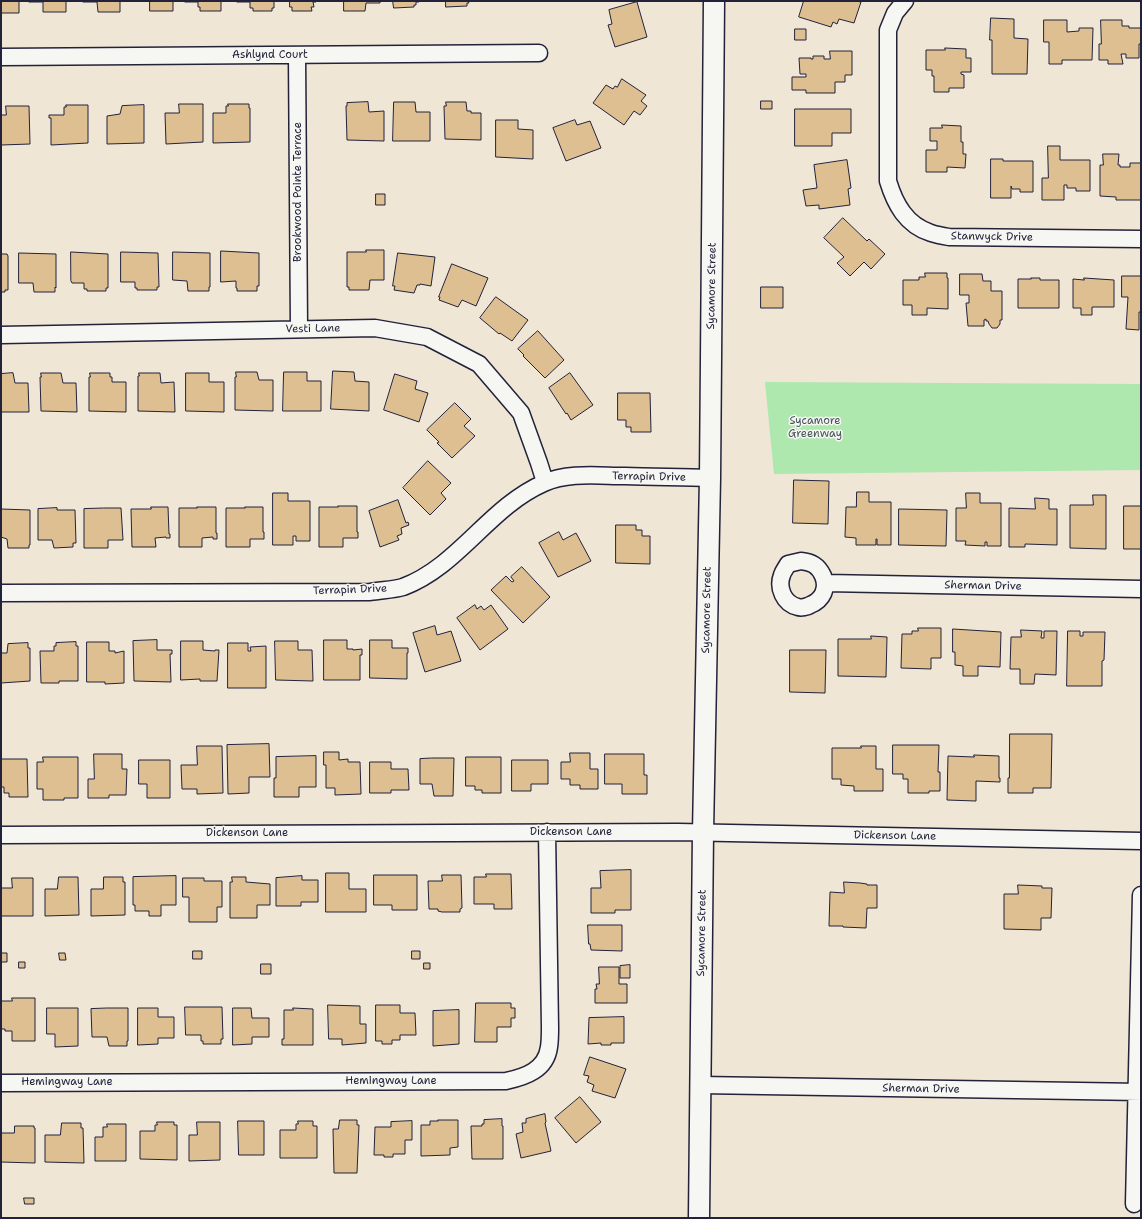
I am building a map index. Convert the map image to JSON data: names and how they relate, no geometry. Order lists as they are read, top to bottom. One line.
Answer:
{"streets":{"street":["Ashlynd Court","Brookwood Pointe Terrace","Stanwyck Drive","Sycamore Street","Vesti Lane","Terrapin Drive","Sherman Drive","Dickenson Lane","Hemingway Lane"]},"crossings":[["Ashlynd Court","Brookwood Pointe Terrace"],["Brookwood Pointe Terrace","Vesti Lane"],["Sycamore Street","Terrapin Drive"],["Sycamore Street","Sherman Drive"],["Sycamore Street","Dickenson Lane"],["Vesti Lane","Terrapin Drive"],["Dickenson Lane","Hemingway Lane"]],"parks":["Sycamore Greenway"]}
